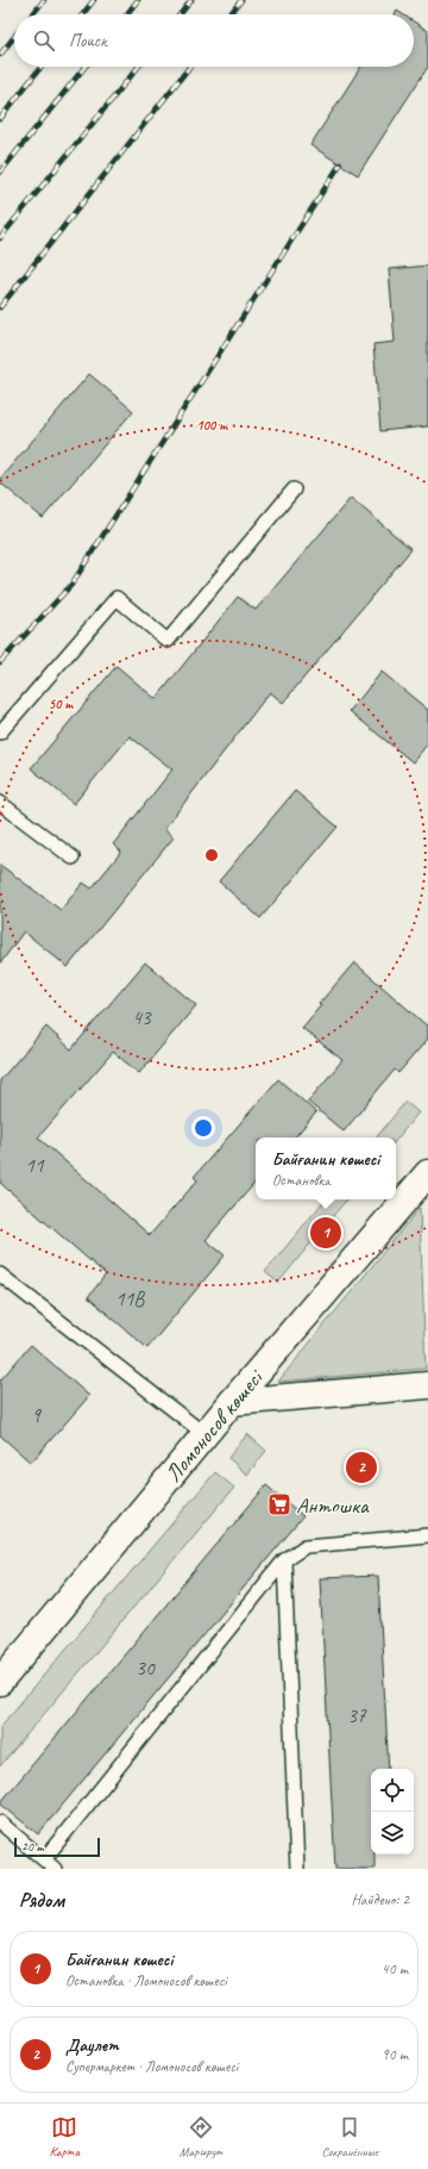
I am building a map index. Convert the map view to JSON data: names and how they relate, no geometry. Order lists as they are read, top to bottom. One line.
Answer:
{"streets":{"street":["Ломоносов көшесі"]},"places":{"supermarket":["Антошка"]},"house_numbers":["43","11","11В","9","30","37"],"scale_bar":"20 m","page":{"search":"Поиск","popup":["Байғанин көшесі","Остановка"],"pins":["1","2"],"scale":"20 m","heading":["Рядом","Найдено: 2"],"list":[{"mark":"1","name":"Байғанин көшесі","note":"Остановка · Ломоносов көшесі","value":"40 m"},{"mark":"2","name":"Даулет","note":"Супермаркет · Ломоносов көшесі","value":"90 m"}],"nav":["Карта","Маршрут","Сохранённые"]},"rings":["100 m","50 m"]}
